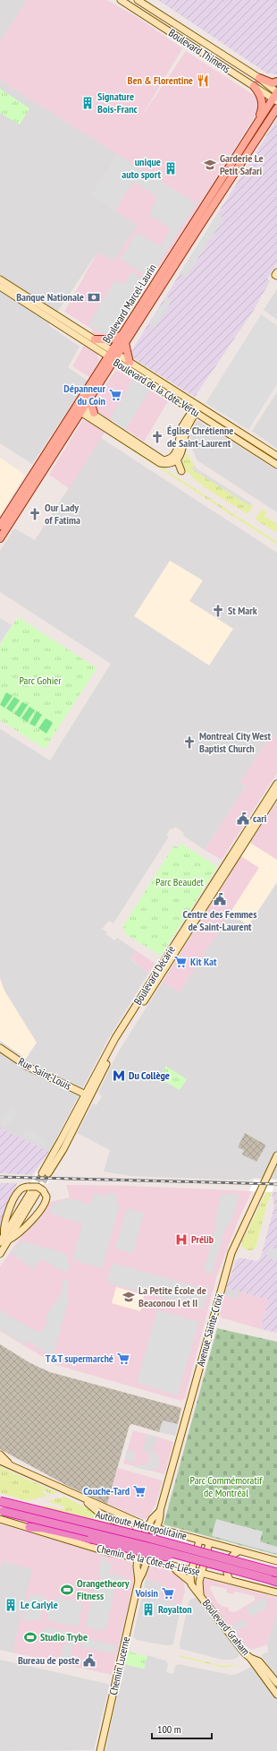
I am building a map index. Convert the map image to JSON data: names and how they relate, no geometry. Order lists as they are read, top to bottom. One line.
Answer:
{"streets":{"highway":["Autoroute Métropolitaine"],"main road":["Boulevard Thimens","Boulevard Marcel-Laurin","Boulevard de la Côte-Vertu","Boulevard Décarie","Rue Saint-Louis","Avenue Sainte-Croix","Chemin de la Côte-de-Liesse","Boulevard Graham","Chemin Lucerne"]},"crossings":[["Boulevard Thimens","Boulevard Marcel-Laurin"],["Boulevard Marcel-Laurin","Boulevard de la Côte-Vertu"],["Boulevard Décarie","Rue Saint-Louis"],["Avenue Sainte-Croix","Chemin Lucerne"],["Chemin de la Côte-de-Liesse","Boulevard Graham"],["Chemin de la Côte-de-Liesse","Chemin Lucerne"]],"parks":["Parc Gohier","Parc Beaudet","Parc Commémoratif de Montréal"],"places":{"restaurant":["Ben & Florentine"],"building":["Signature Bois-Franc","unique auto sport","Le Carlyle","Royalton"],"school or university":["Garderie Le Petit Safari","La Petite École de Beaconou I et II"],"bank":["Banque Nationale"],"supermarket":["Dépanneur du Coin","Kit Kat","T&T supermarché","Couche-Tard","Voisin"],"church":["Église Chrétienne de Saint-Laurent","Our Lady of Fatima","St Mark","Montreal City West Baptist Church"],"public building":["cari","Centre des Femmes de Saint-Laurent","Bureau de poste"],"metro station":["Du Collège"],"hospital":["Prélib"],"sports":["Orangetheory Fitness","Studio Trybe"]},"scale_bar":"100 m"}
